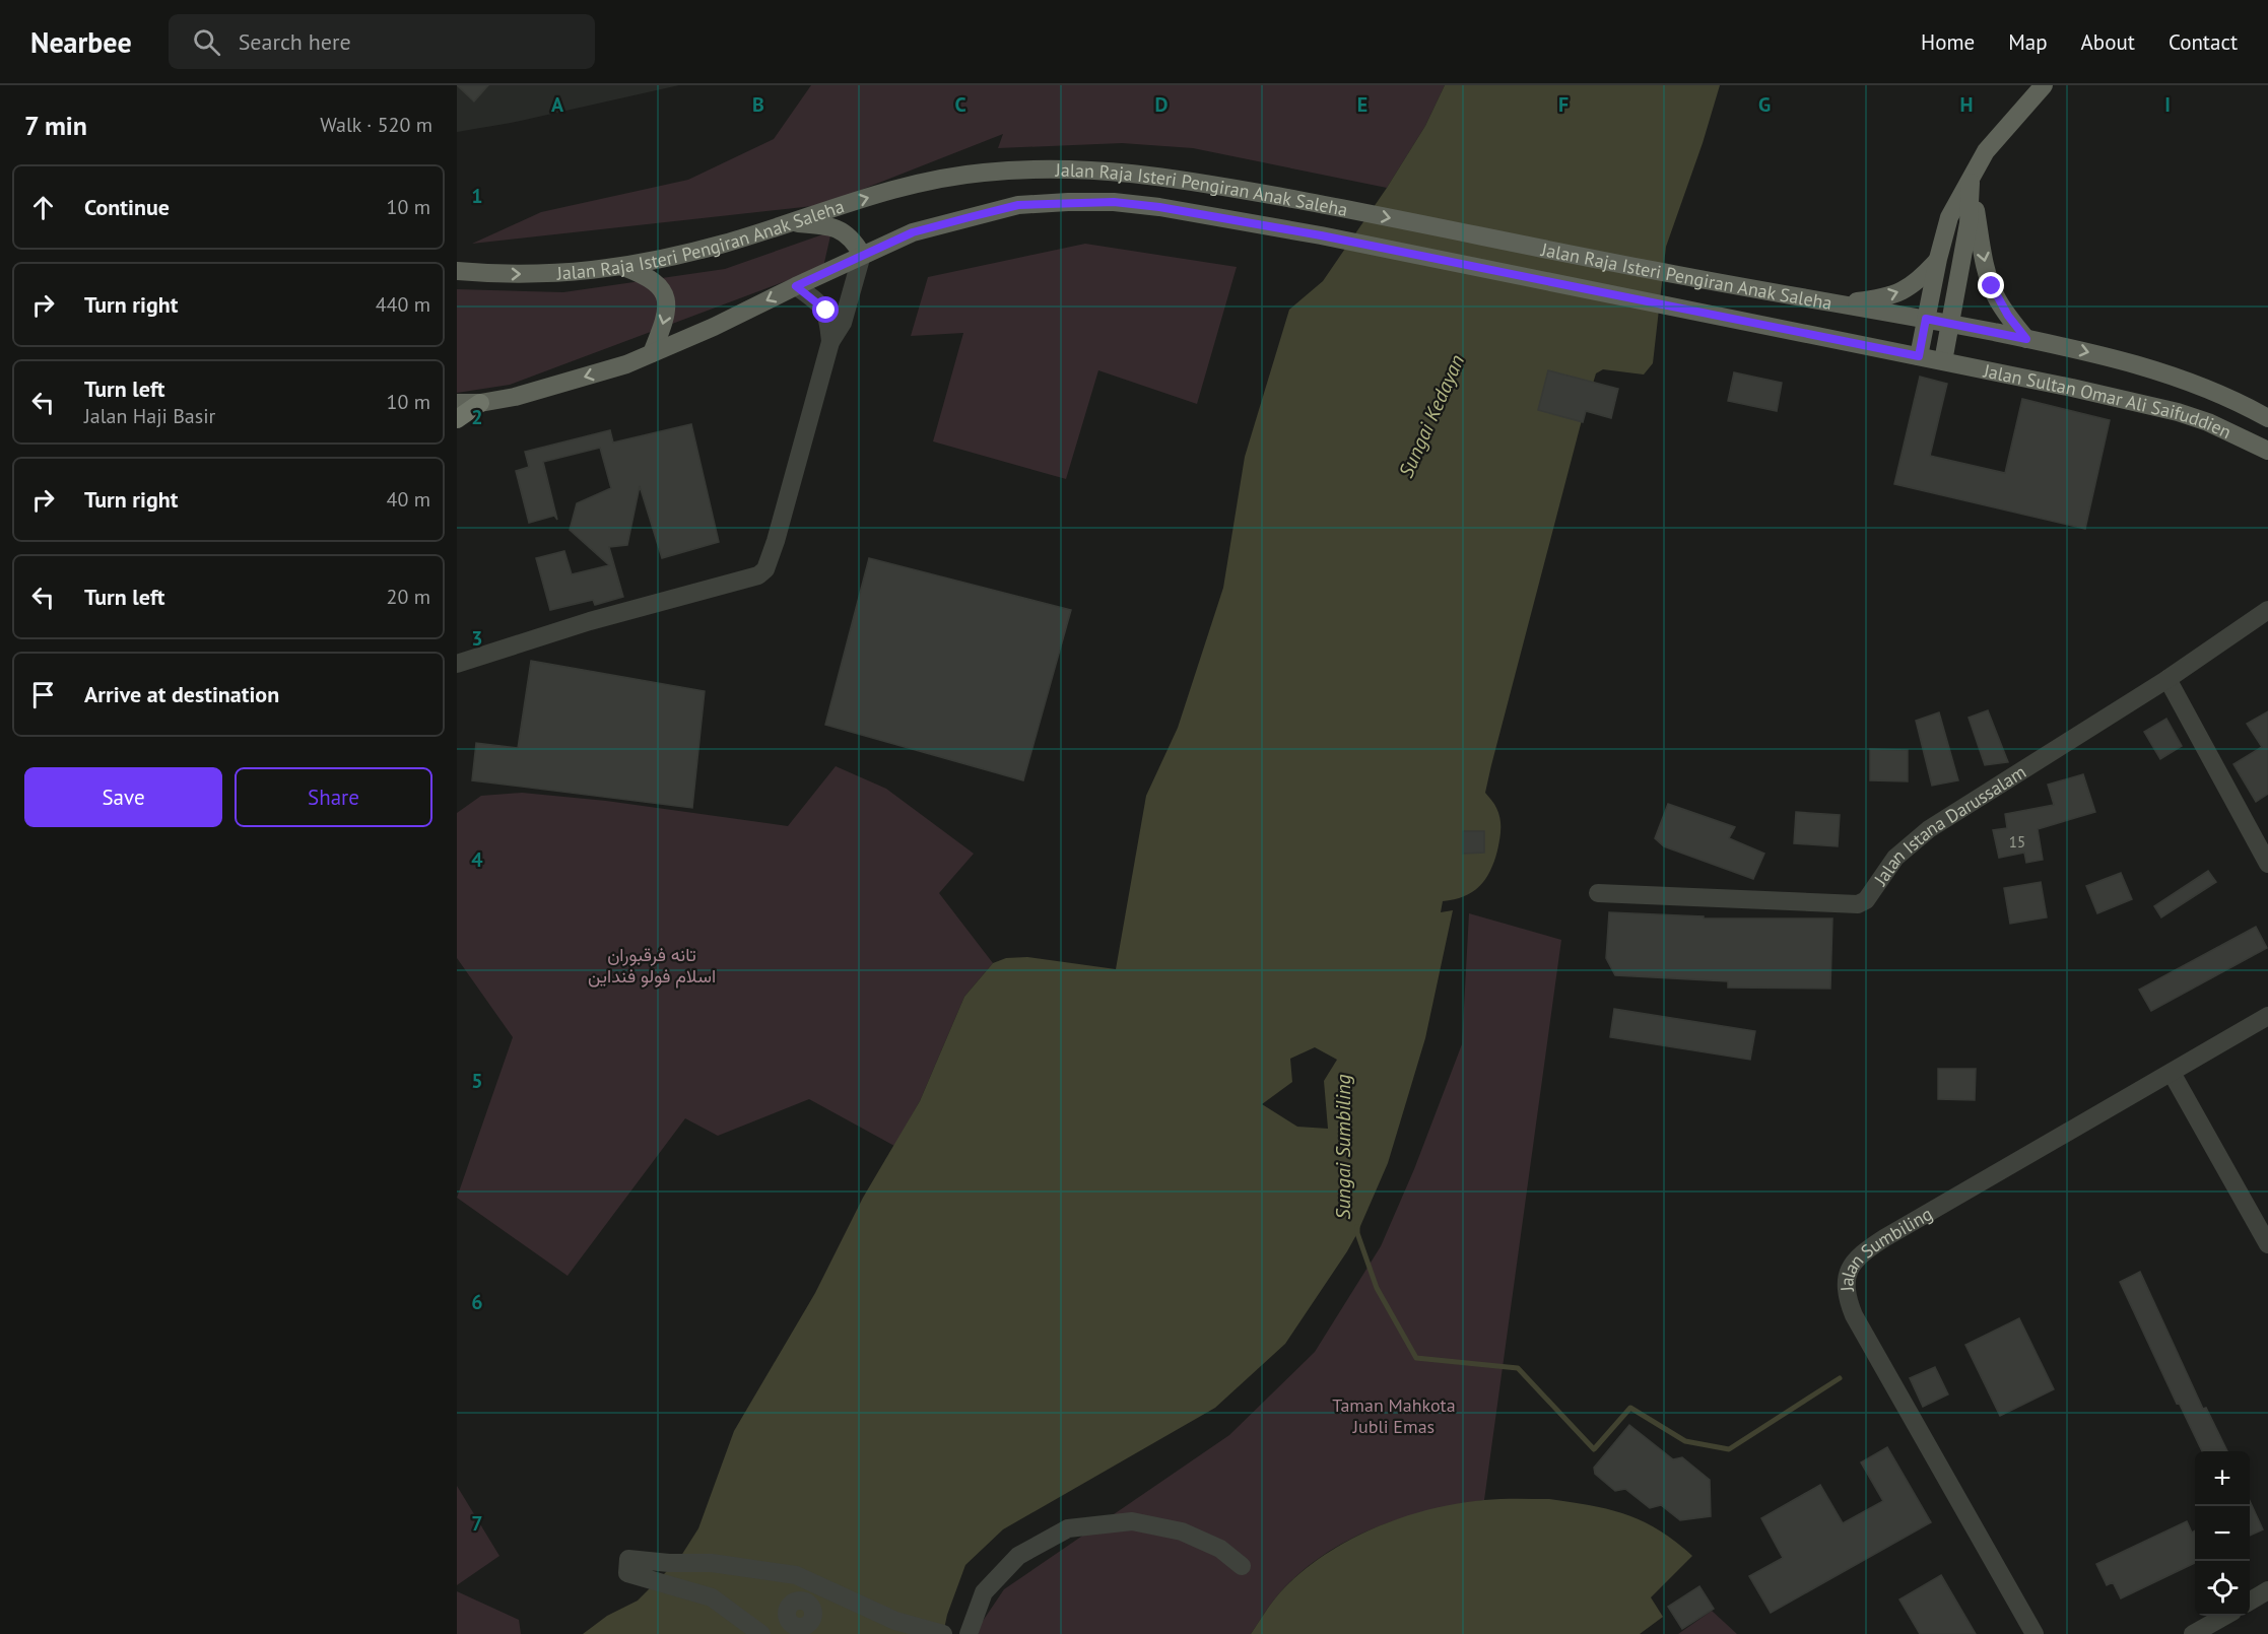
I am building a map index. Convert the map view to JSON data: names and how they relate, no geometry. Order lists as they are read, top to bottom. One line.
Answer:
{"streets":{"main road":["Jalan Raja Isteri Pengiran Anak Saleha","Jalan Sultan Omar Ali Saifuddien"],"street":["Jalan Istana Darussalam","Jalan Sumbiling"]},"crossings":[["Jalan Raja Isteri Pengiran Anak Saleha","Jalan Sultan Omar Ali Saifuddien"]],"water":["Sungai Kedayan","Sungai Sumbiling"],"parks":["تانه فرقبوران اسلام فولو فنداين","Taman Mahkota Jubli Emas"],"house_numbers":["15"],"page":{"header":"Nearbee","search":"Search here","nav":["Home","Map","About","Contact"],"heading":["7 min","Walk · 520 m"],"list":[["Continue","10 m"],["Turn right","440 m"],["Turn left","Jalan Haji Basir","10 m"],["Turn right","40 m"],["Turn left","20 m"],"Arrive at destination"],"buttons":["Save","Share"],"map_buttons":["+","−"]},"grid":{"columns":["A","B","C","D","E","F","G","H","I"],"rows":["1","2","3","4","5","6","7"]}}
